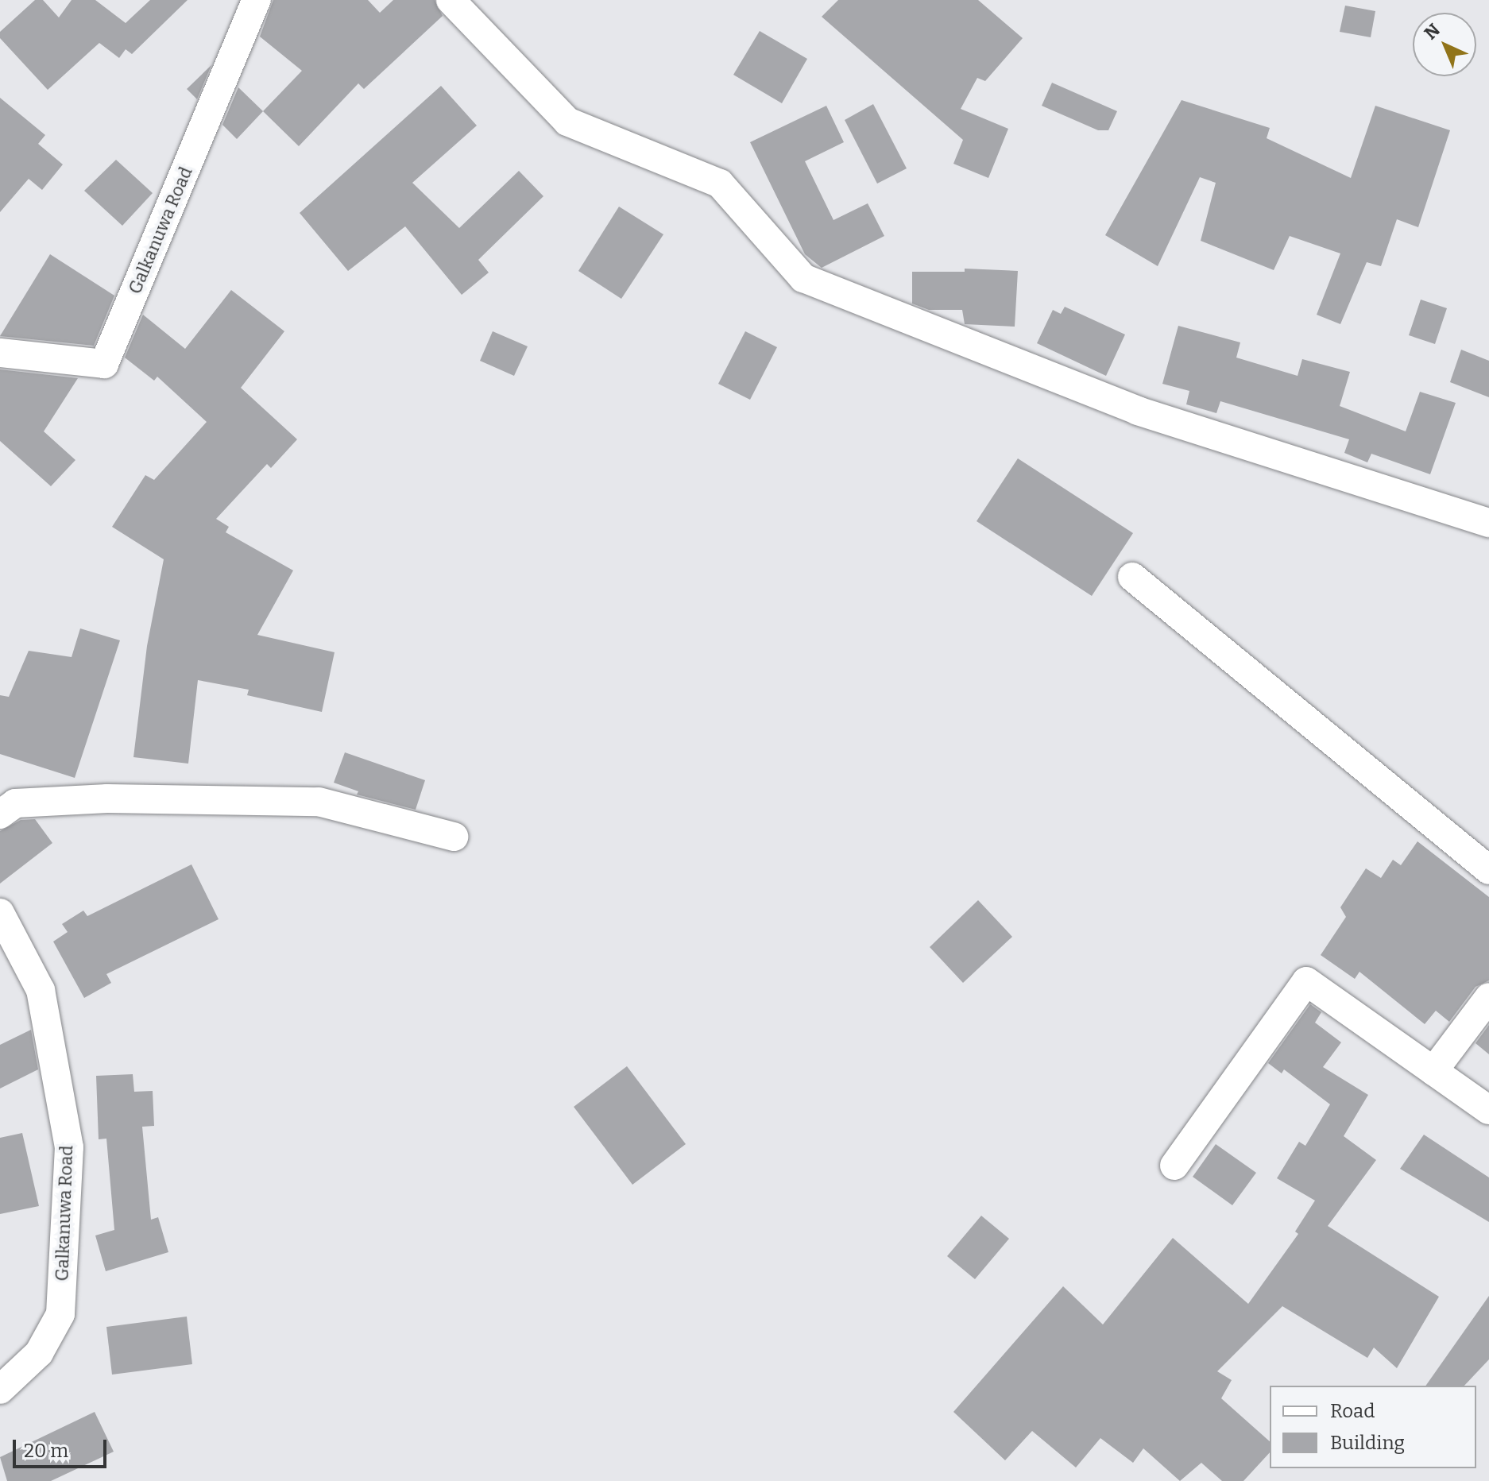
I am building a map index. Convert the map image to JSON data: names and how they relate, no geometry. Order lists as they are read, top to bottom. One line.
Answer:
{"streets":{"street":["Galkanuwa Road"]},"legend":["Road","Building"],"scale_bar":"20 m","north":"top left"}
